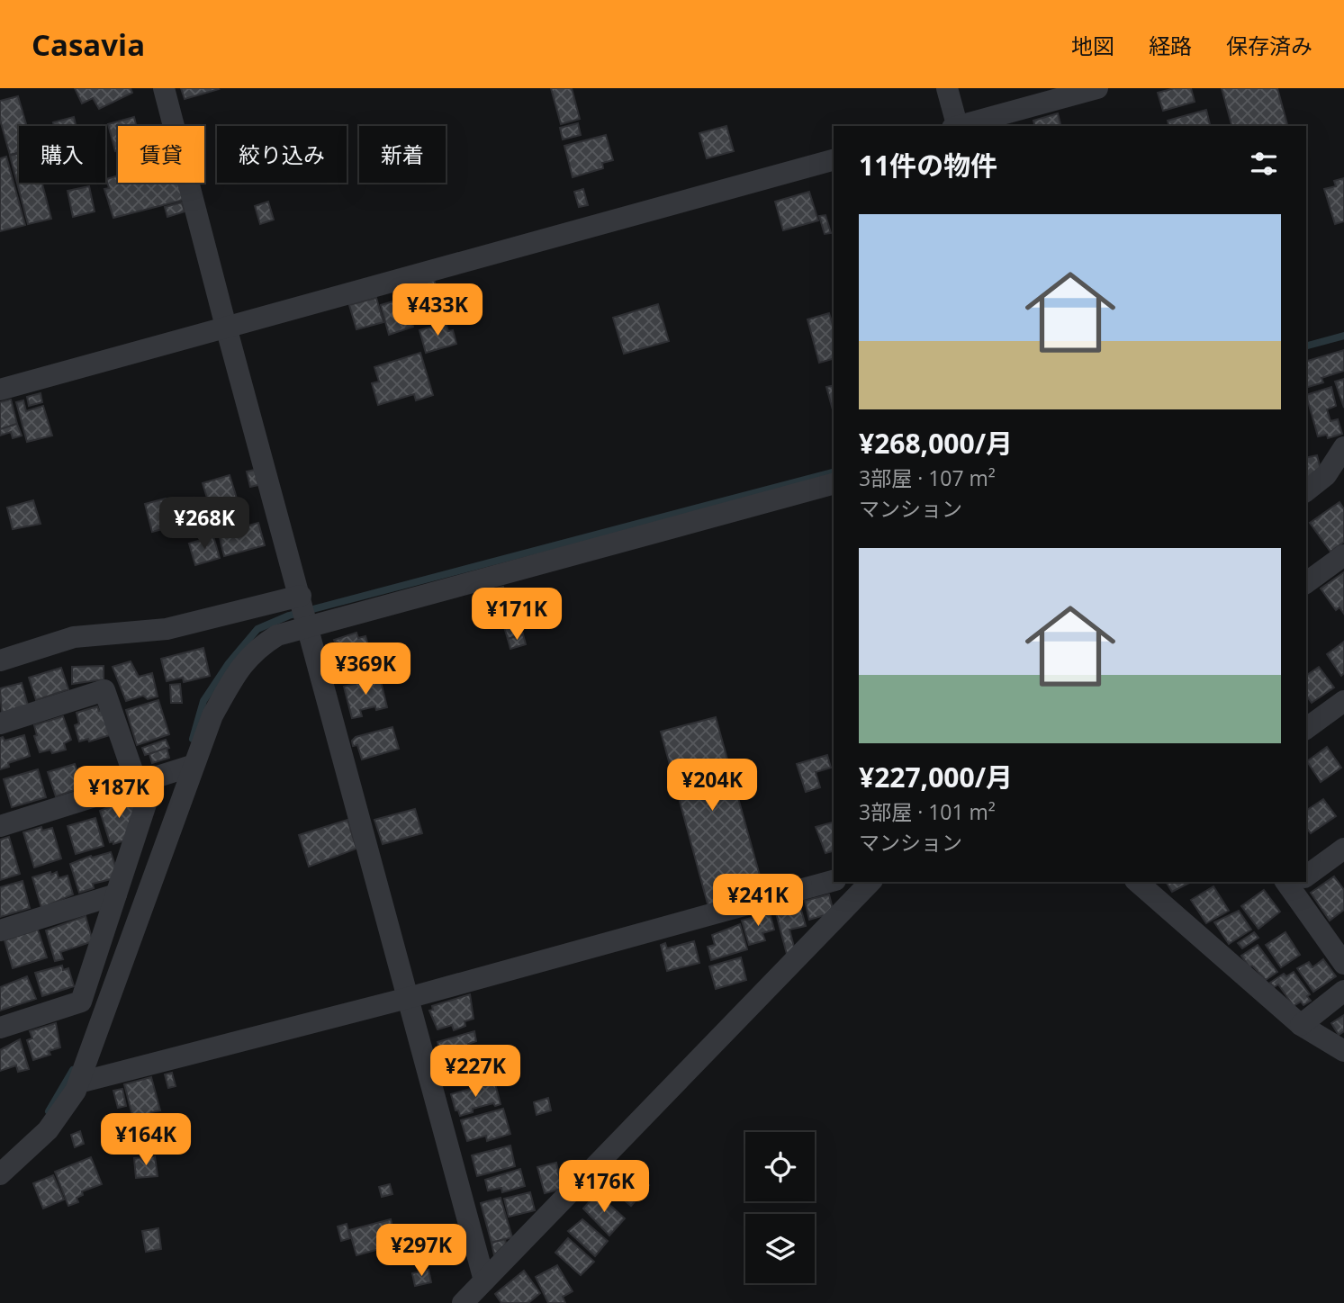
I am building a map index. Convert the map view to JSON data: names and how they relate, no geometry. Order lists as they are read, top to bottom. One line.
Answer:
{"page":{"header":"Casavia","nav":["地図","経路","保存済み"],"chip":["購入","賃貸","絞り込み","新着"],"heading":"11件の物件","list":[{"name":"¥268,000/月","note":"3部屋 · 107 m² · マンション"},{"name":"¥227,000/月","note":"3部屋 · 101 m² · マンション"}],"price":["¥433K","¥268K","¥171K","¥369K","¥204K","¥187K","¥241K","¥227K","¥164K","¥176K","¥297K"]}}
